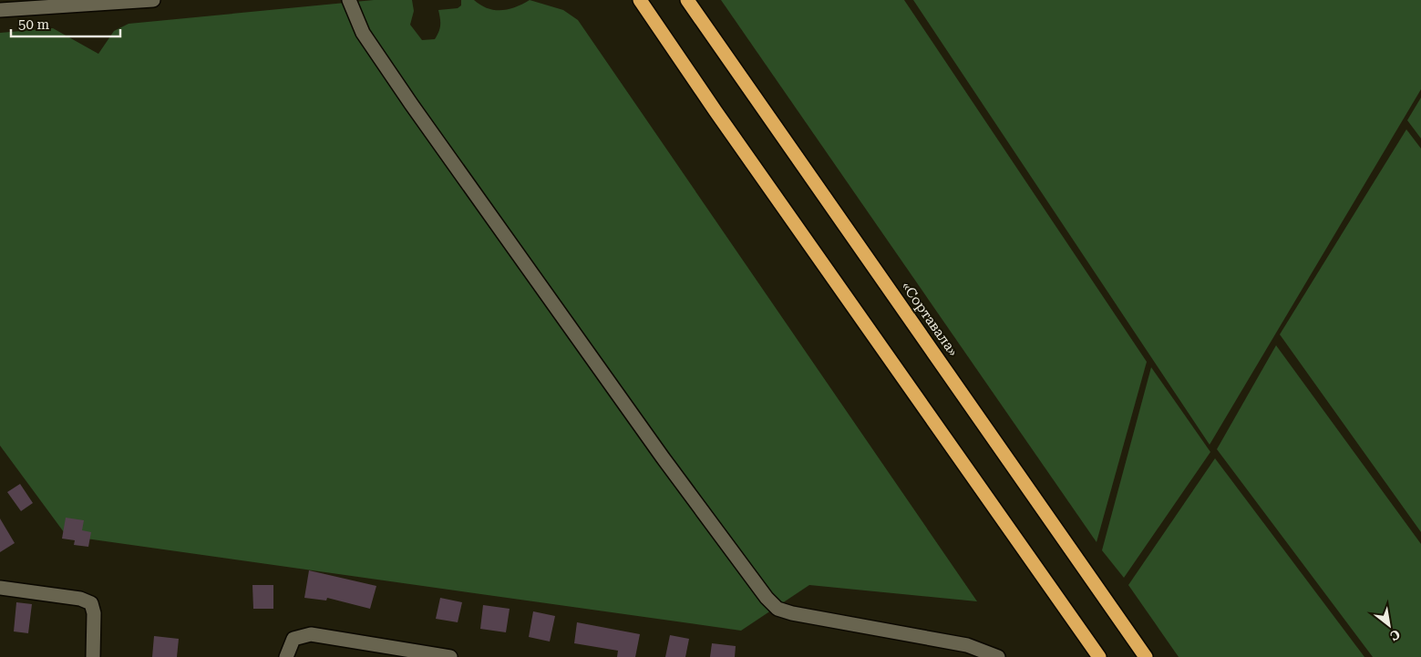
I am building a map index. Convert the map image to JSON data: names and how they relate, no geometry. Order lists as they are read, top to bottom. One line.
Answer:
{"streets":{"highway":["«Сортавала»"]},"scale_bar":"50 m","north":"bottom right"}
